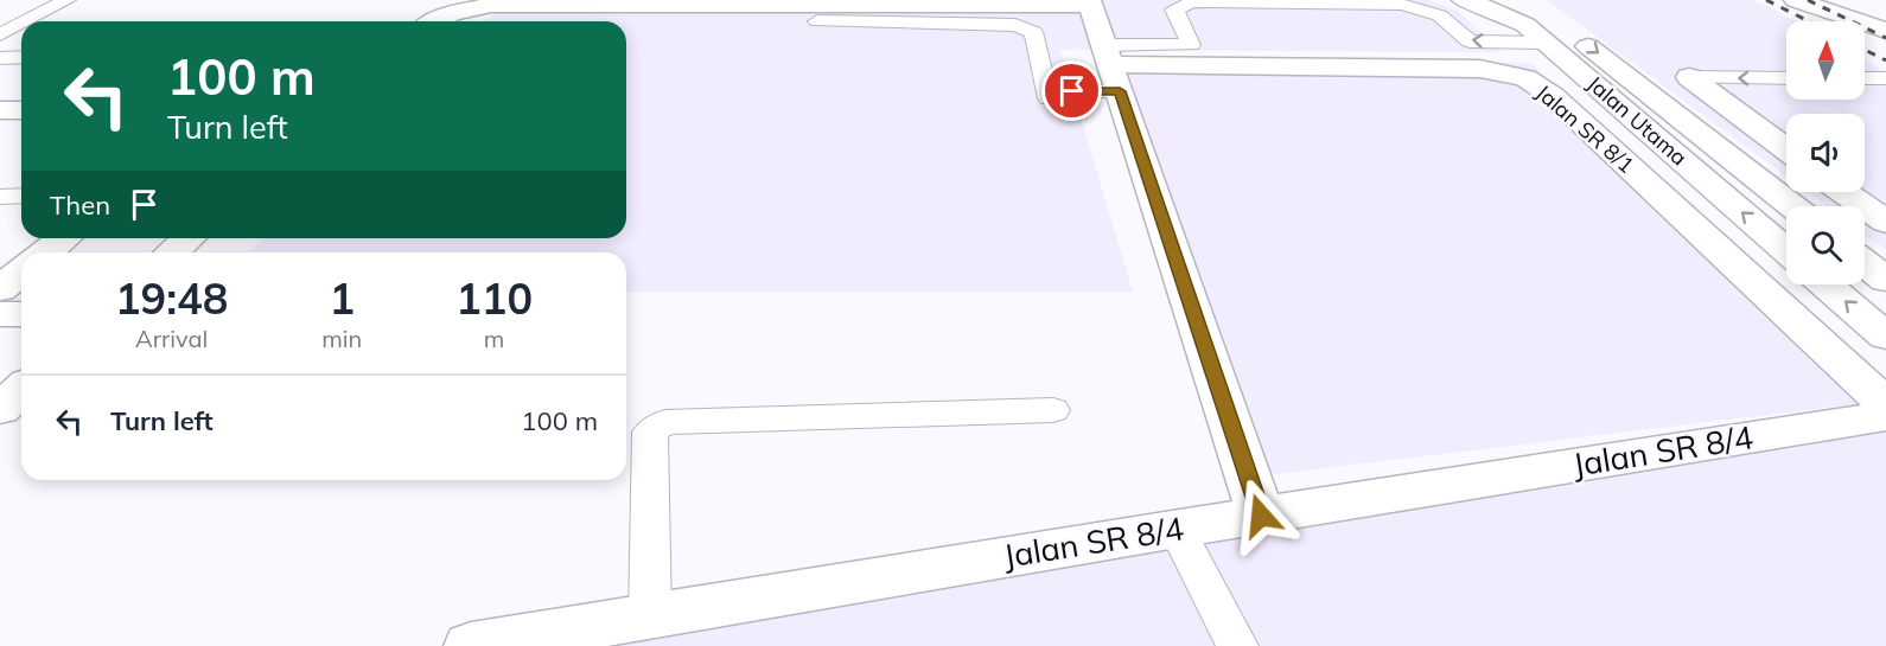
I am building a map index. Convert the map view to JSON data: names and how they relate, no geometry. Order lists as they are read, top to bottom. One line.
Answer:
{"streets":{"main road":["Jalan Utama","Jalan SR 8/1","Jalan SR 8/4"]},"north":"top","page":{"turn":["100 m","Turn left"],"then":"Then","eta":["19:48","Arrival","1","min","110","m"],"list":[{"name":"Turn left","value":"100 m"}]}}
